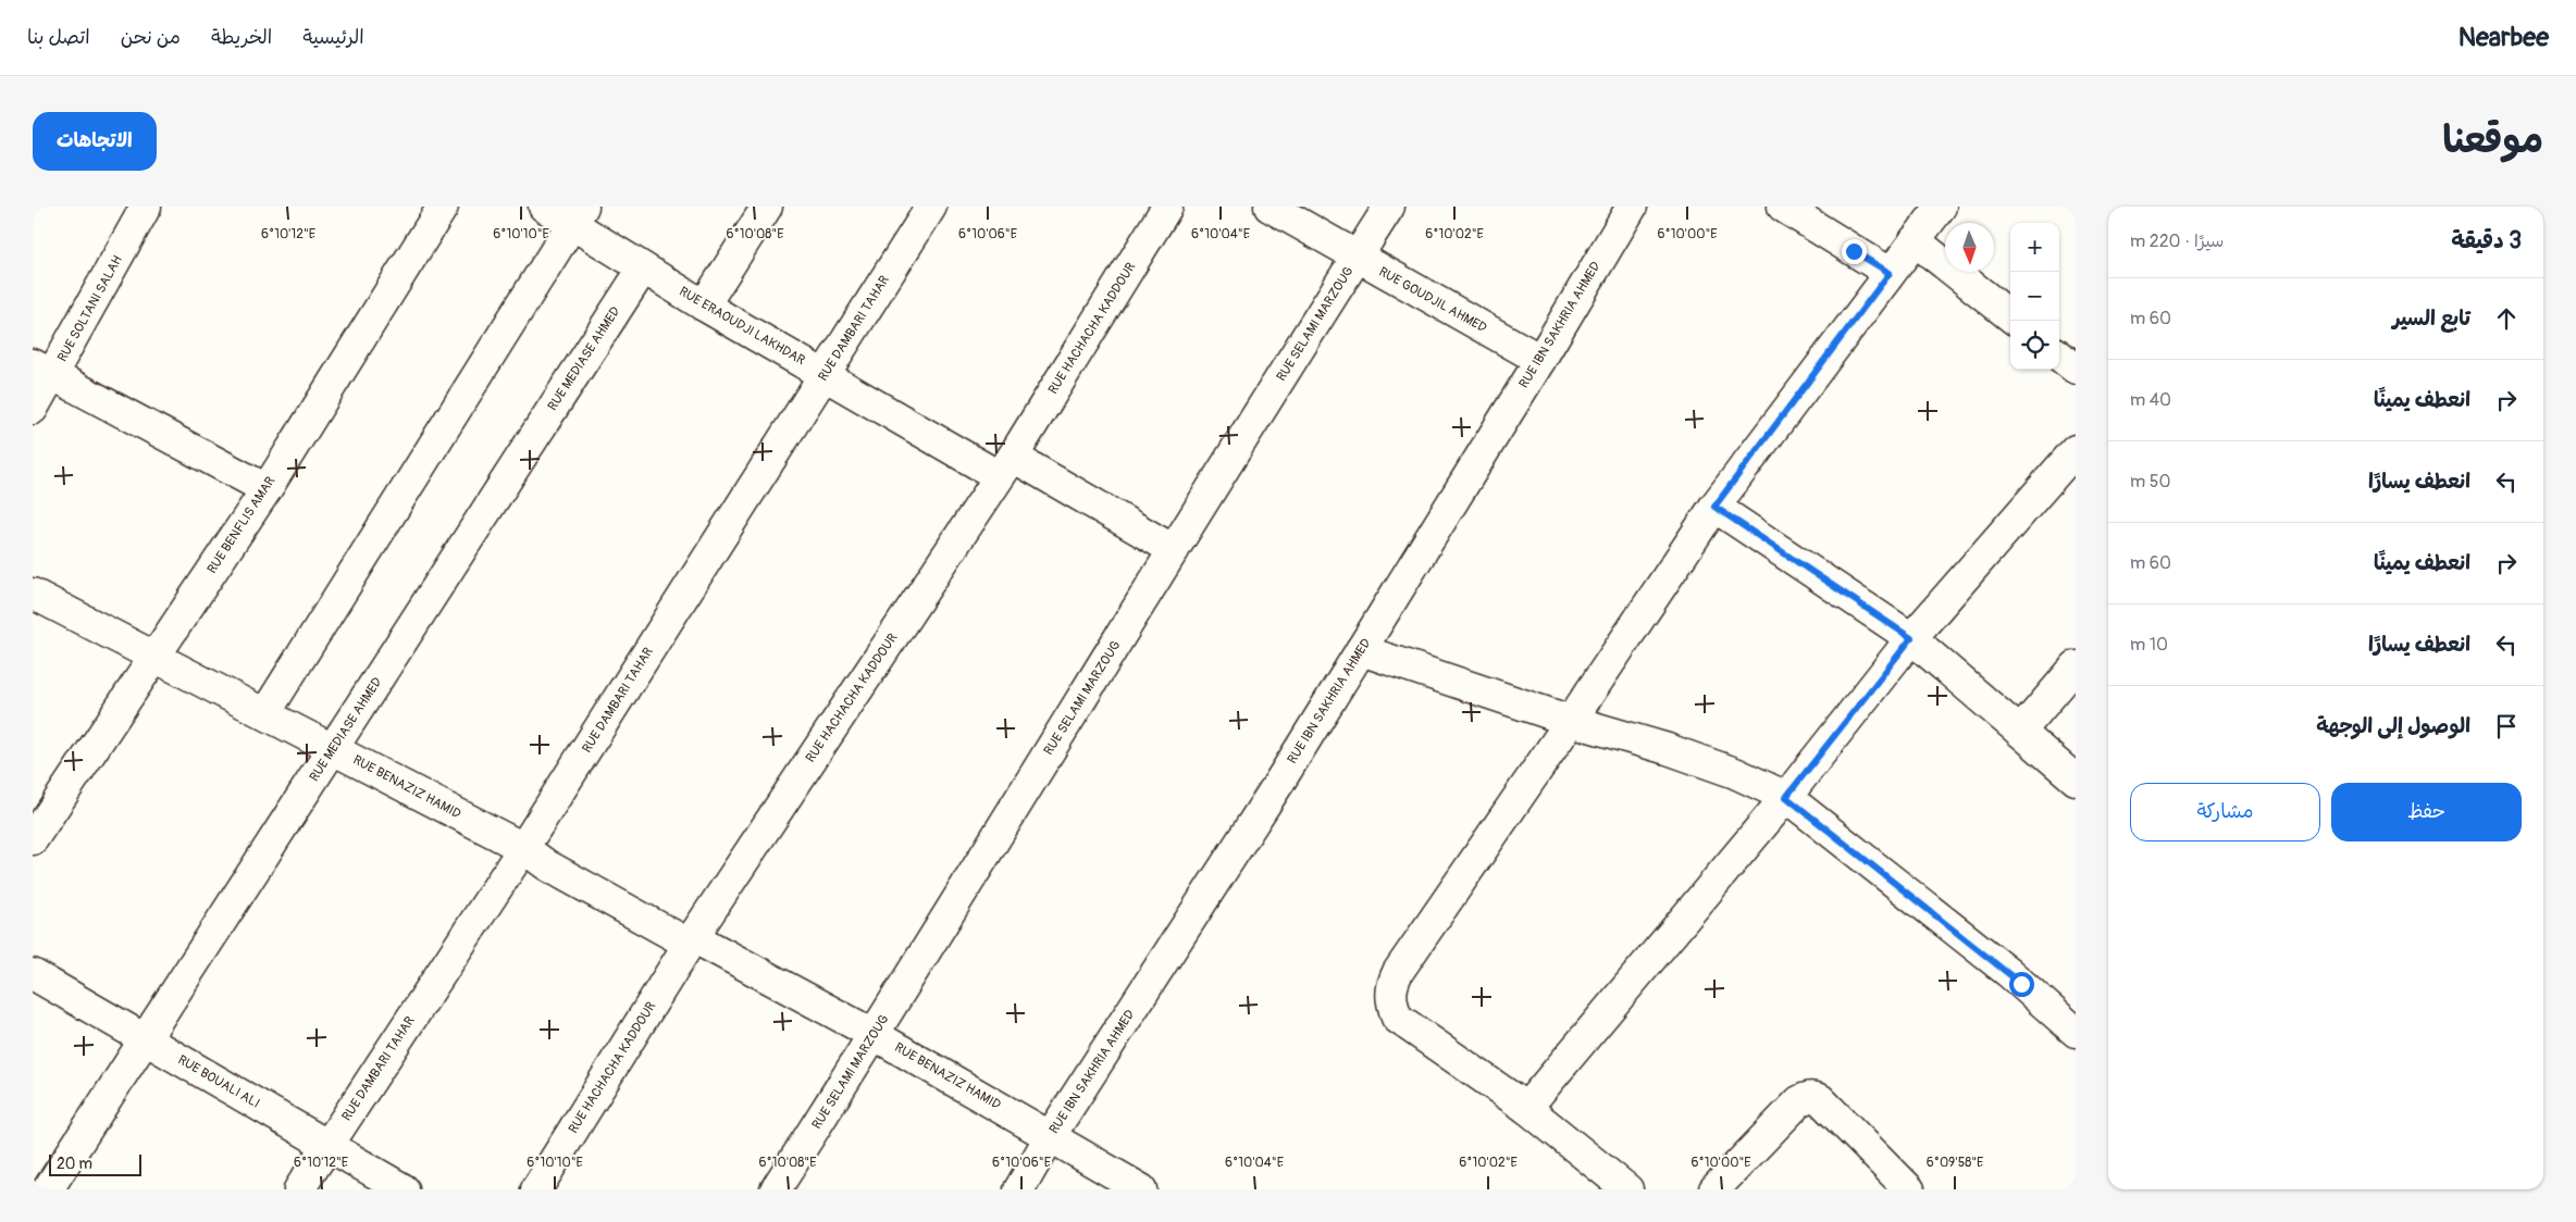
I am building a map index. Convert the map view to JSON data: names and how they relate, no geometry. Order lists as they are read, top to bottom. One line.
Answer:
{"streets":{"street":["RUE GOUDJIL AHMED","RUE SOLTANI SALAH","RUE SELAMI MARZOUG","RUE IBN SAKHRIA AHMED","RUE ERAOUDJI LAKHDAR","RUE DAMBARI TAHAR","RUE HACHACHA KADDOUR","RUE MEDIASE AHMED","RUE BENFLIS AMAR","RUE BENAZIZ HAMID","RUE BOUALI ALI"]},"crossings":[["RUE GOUDJIL AHMED","RUE SELAMI MARZOUG"],["RUE GOUDJIL AHMED","RUE IBN SAKHRIA AHMED"],["RUE SELAMI MARZOUG","RUE ERAOUDJI LAKHDAR"],["RUE SELAMI MARZOUG","RUE BENAZIZ HAMID"],["RUE IBN SAKHRIA AHMED","RUE BENAZIZ HAMID"],["RUE ERAOUDJI LAKHDAR","RUE DAMBARI TAHAR"],["RUE ERAOUDJI LAKHDAR","RUE HACHACHA KADDOUR"],["RUE ERAOUDJI LAKHDAR","RUE MEDIASE AHMED"],["RUE DAMBARI TAHAR","RUE BENAZIZ HAMID"],["RUE DAMBARI TAHAR","RUE BOUALI ALI"],["RUE HACHACHA KADDOUR","RUE BENAZIZ HAMID"],["RUE MEDIASE AHMED","RUE BENAZIZ HAMID"],["RUE MEDIASE AHMED","RUE BOUALI ALI"],["RUE BENFLIS AMAR","RUE BENAZIZ HAMID"]],"scale_bar":"20 m","north":"bottom","page":{"header":"Nearbee","nav":["الرئيسية","الخريطة","من نحن","اتصل بنا"],"title":"موقعنا","buttons":["الاتجاهات",["حفظ","مشاركة"]],"heading":["3 دقيقة","سيرًا · 220 m"],"map_buttons":["+","−"],"list":[["تابع السير","60 m"],["انعطف يمينًا","40 m"],["انعطف يسارًا","50 m"],["انعطف يمينًا","60 m"],["انعطف يسارًا","10 m"],"الوصول إلى الوجهة"],"scale":"20 m"},"coordinates":["6°10'12\"E","6°10'10\"E","6°10'08\"E","6°10'06\"E","6°10'04\"E","6°10'02\"E","6°10'00\"E","6°09'58\"E"]}
